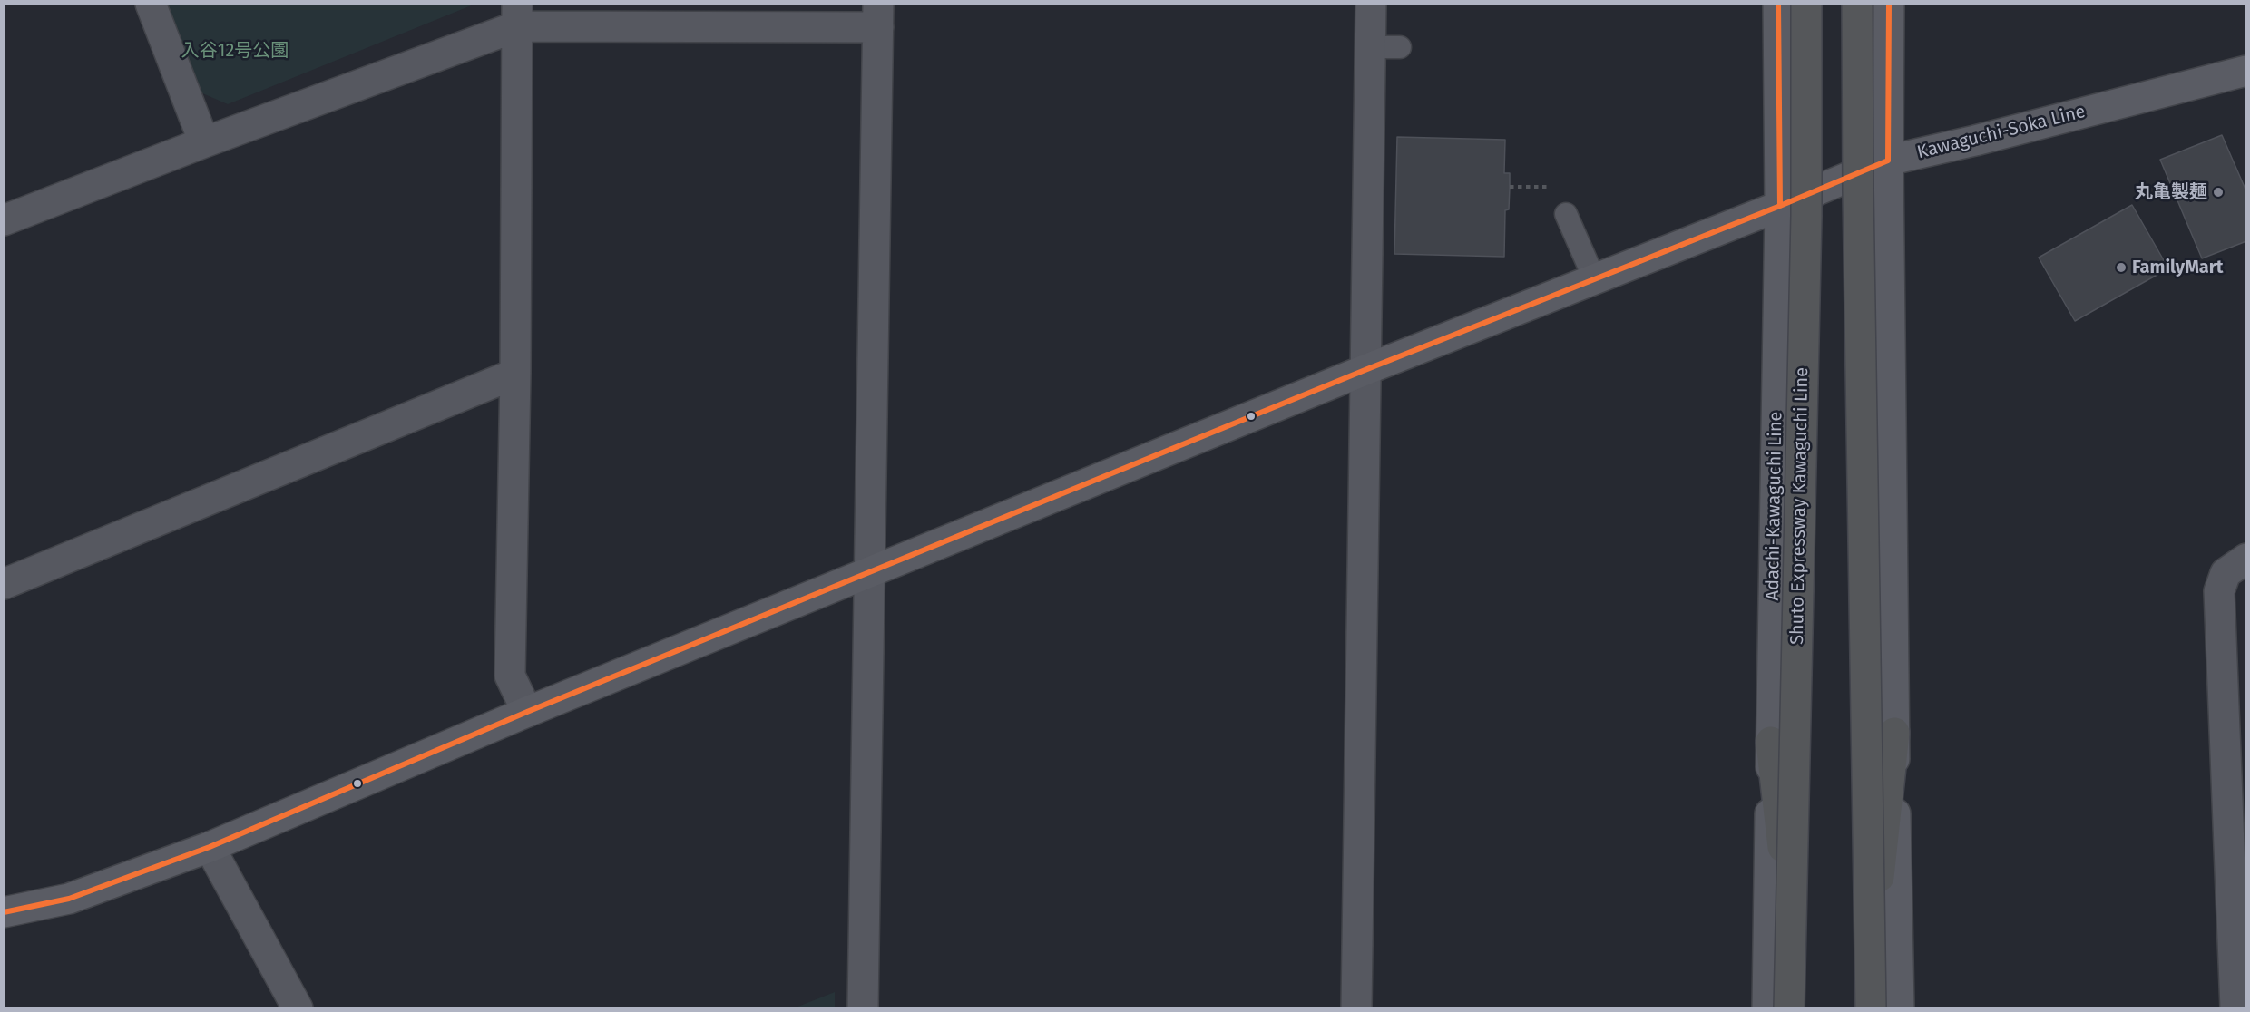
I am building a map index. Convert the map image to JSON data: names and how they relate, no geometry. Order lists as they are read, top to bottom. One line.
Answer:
{"streets":{"highway":["Shuto Expressway Kawaguchi Line"],"main road":["Kawaguchi-Soka Line","Adachi-Kawaguchi Line"]},"crossings":[["Kawaguchi-Soka Line","Adachi-Kawaguchi Line"]],"parks":["入谷12号公園"],"places":["丸亀製麺","FamilyMart"]}
